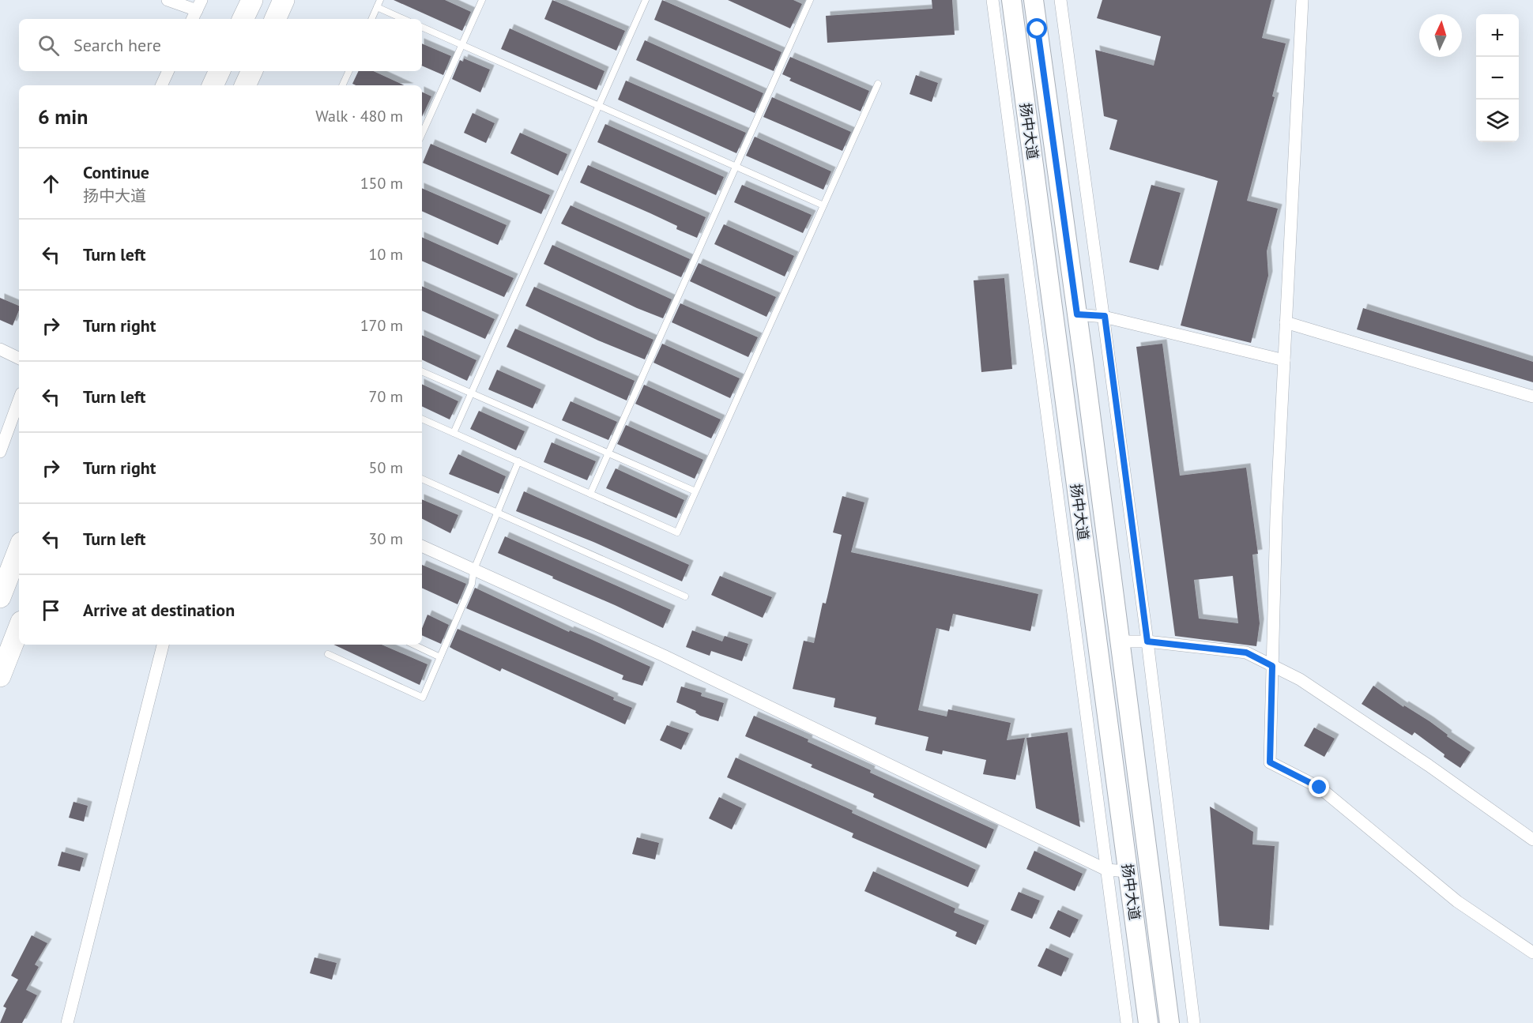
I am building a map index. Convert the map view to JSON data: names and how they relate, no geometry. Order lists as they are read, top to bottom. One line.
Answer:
{"streets":{"main road":["扬中大道"]},"north":"top","page":{"map_buttons":["+","−"],"search":"Search here","heading":["6 min","Walk · 480 m"],"list":[["Continue","扬中大道","150 m"],["Turn left","10 m"],["Turn right","170 m"],["Turn left","70 m"],["Turn right","50 m"],["Turn left","30 m"],"Arrive at destination"]}}
